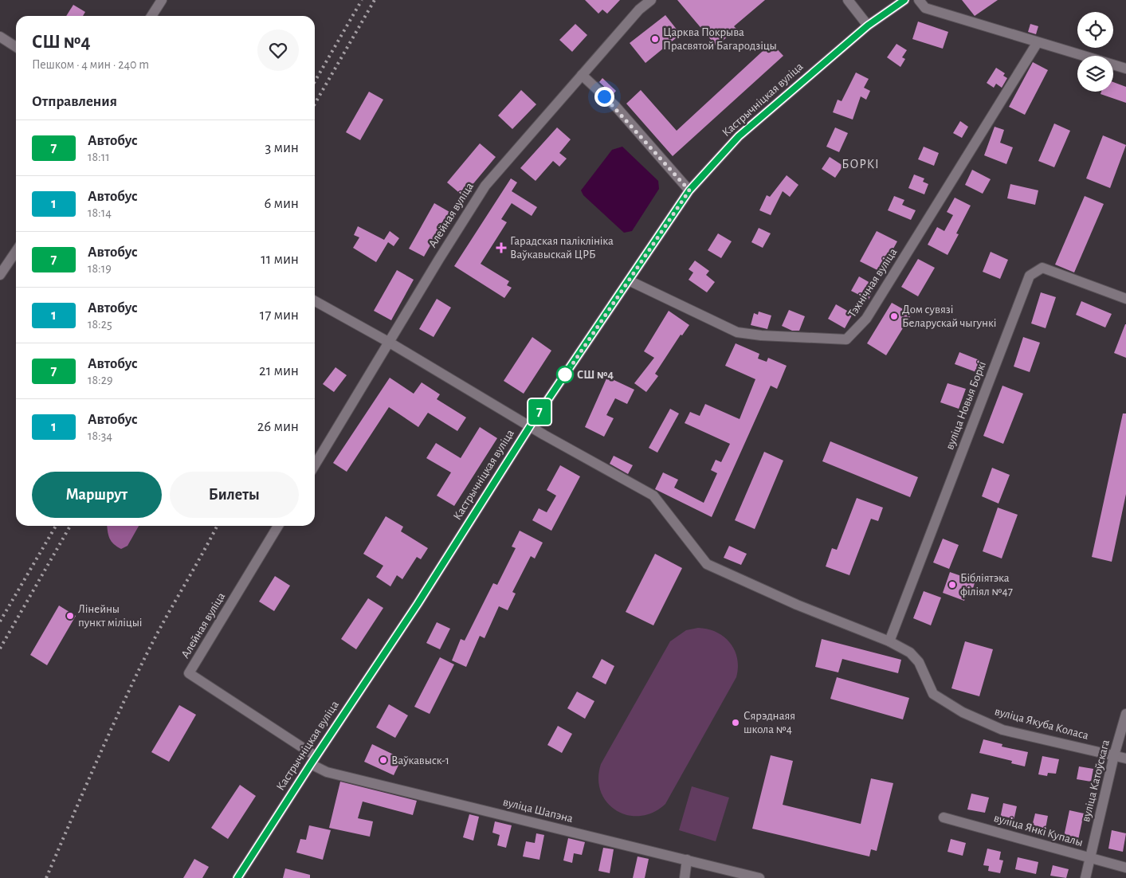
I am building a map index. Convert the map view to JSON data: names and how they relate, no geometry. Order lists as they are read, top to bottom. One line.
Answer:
{"streets":{"main road":["Кастрычніцкая вуліца"],"street":["Алейная вуліца","Тэхнічная вуліца","вуліца Новыя Боркі","вуліца Якуба Коласа","вуліца Катоўскага","вуліца Шапэна","вуліца Янкі Купалы"]},"crossings":[["Кастрычніцкая вуліца","Алейная вуліца"],["Кастрычніцкая вуліца","Тэхнічная вуліца"],["Кастрычніцкая вуліца","вуліца Шапэна"],["Алейная вуліца","вуліца Шапэна"],["вуліца Новыя Боркі","вуліца Якуба Коласа"],["вуліца Якуба Коласа","вуліца Катоўскага"],["вуліца Катоўскага","вуліца Янкі Купалы"]],"districts":["БОРКІ"],"places":{"other":["Царква Покрыва Прасвятой Багародзіцы","Дом сувязі Беларускай чыгункі","СШ №4","Бібліятэка філіял №47","Лінейны пункт міліцыі","Сярэднаяя школа №4","Ваўкавыск-1"],"health":["Гарадская паліклініка Ваўкавыскай ЦРБ"]},"lines":["bus line 7"],"page":{"on_map":"7","heading":[["СШ №4","Пешком · 4 мин · 240 m"],"Отправления"],"list":[{"mark":"7","name":"Автобус","note":"18:11","value":"3 мин"},{"mark":"1","name":"Автобус","note":"18:14","value":"6 мин"},{"mark":"7","name":"Автобус","note":"18:19","value":"11 мин"},{"mark":"1","name":"Автобус","note":"18:25","value":"17 мин"},{"mark":"7","name":"Автобус","note":"18:29","value":"21 мин"},{"mark":"1","name":"Автобус","note":"18:34","value":"26 мин"}],"buttons":["Маршрут","Билеты"]}}
